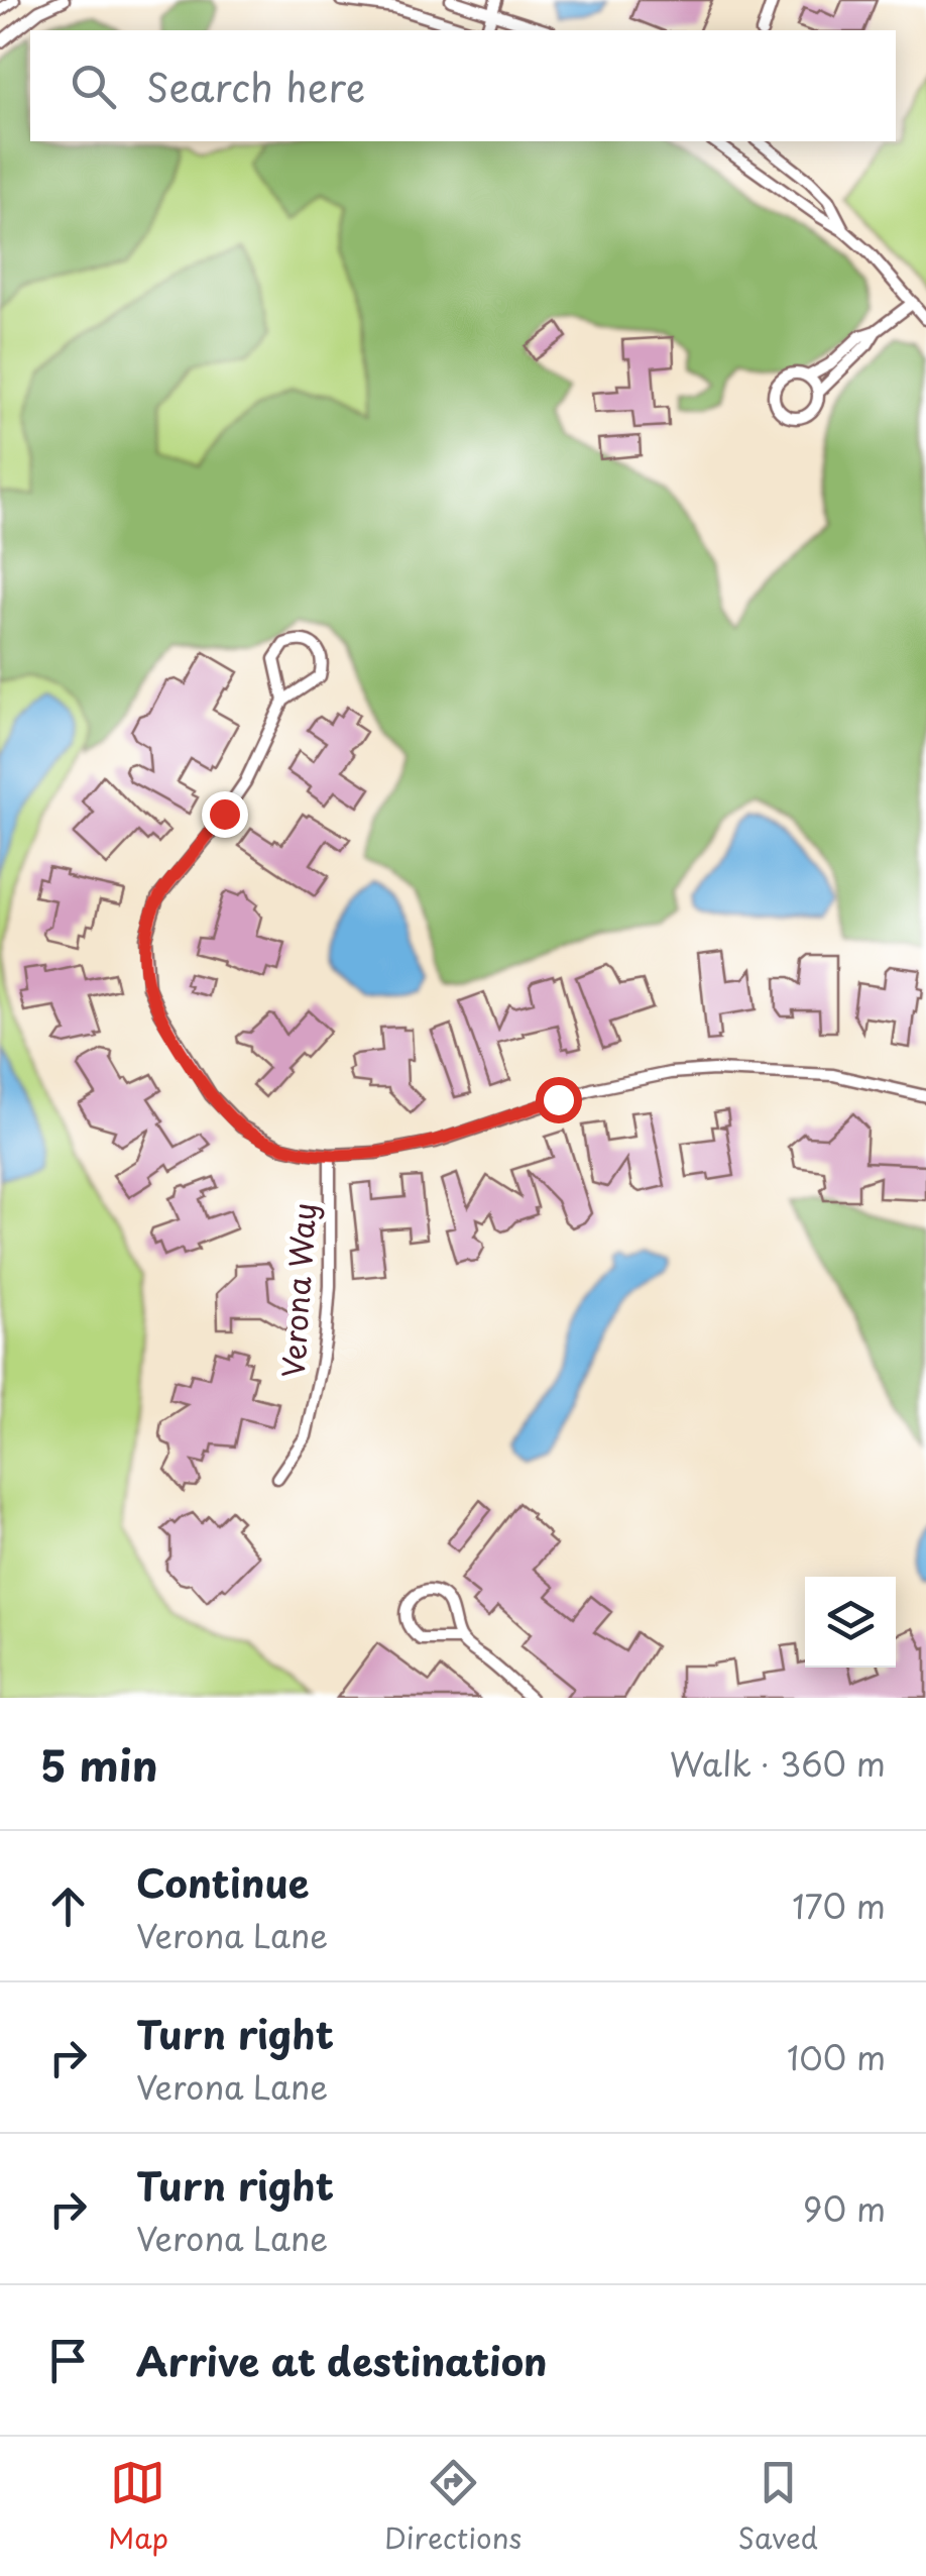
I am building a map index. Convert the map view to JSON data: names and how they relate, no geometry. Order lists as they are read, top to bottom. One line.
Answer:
{"streets":{"street":["Verona Way"]},"page":{"search":"Search here","heading":["5 min","Walk · 360 m"],"list":[["Continue","Verona Lane","170 m"],["Turn right","Verona Lane","100 m"],["Turn right","Verona Lane","90 m"],"Arrive at destination"],"nav":["Map","Directions","Saved"]}}
